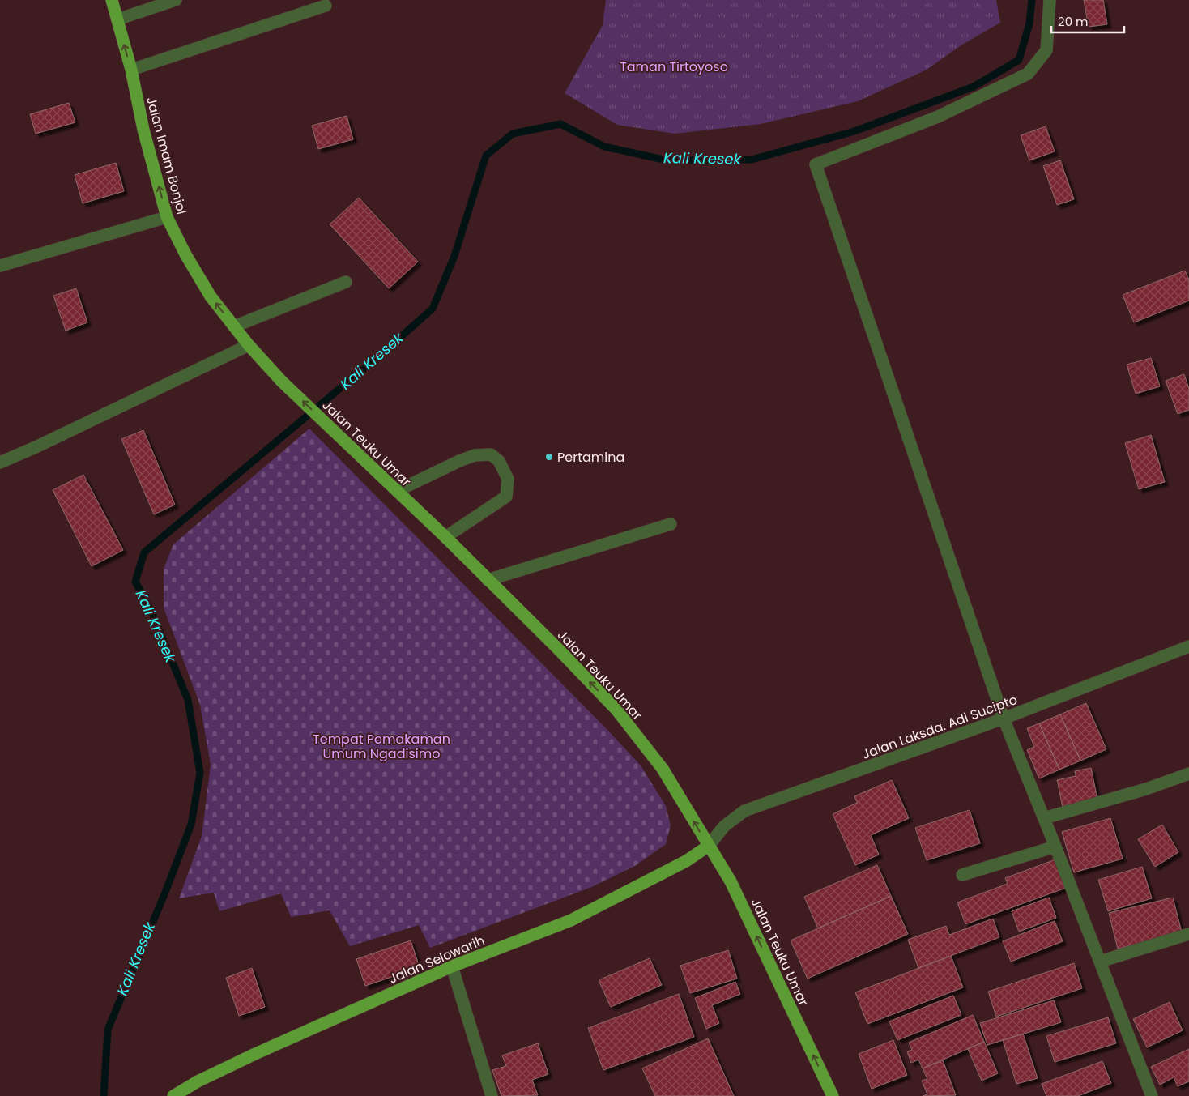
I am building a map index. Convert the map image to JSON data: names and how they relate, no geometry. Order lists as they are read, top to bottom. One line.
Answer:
{"streets":{"main road":["Jalan Imam Bonjol","Jalan Teuku Umar","Jalan Selowarih"],"street":["Jalan Laksda. Adi Sucipto"]},"crossings":[["Jalan Imam Bonjol","Jalan Teuku Umar"],["Jalan Teuku Umar","Jalan Laksda. Adi Sucipto"],["Jalan Teuku Umar","Jalan Selowarih"],["Jalan Laksda. Adi Sucipto","Jalan Selowarih"]],"one_way":["Jalan Imam Bonjol","Jalan Teuku Umar"],"water":["Kali Kresek"],"parks":["Taman Tirtoyoso","Tempat Pemakaman Umum Ngadisimo"],"places":["Pertamina"],"scale_bar":"20 m"}
